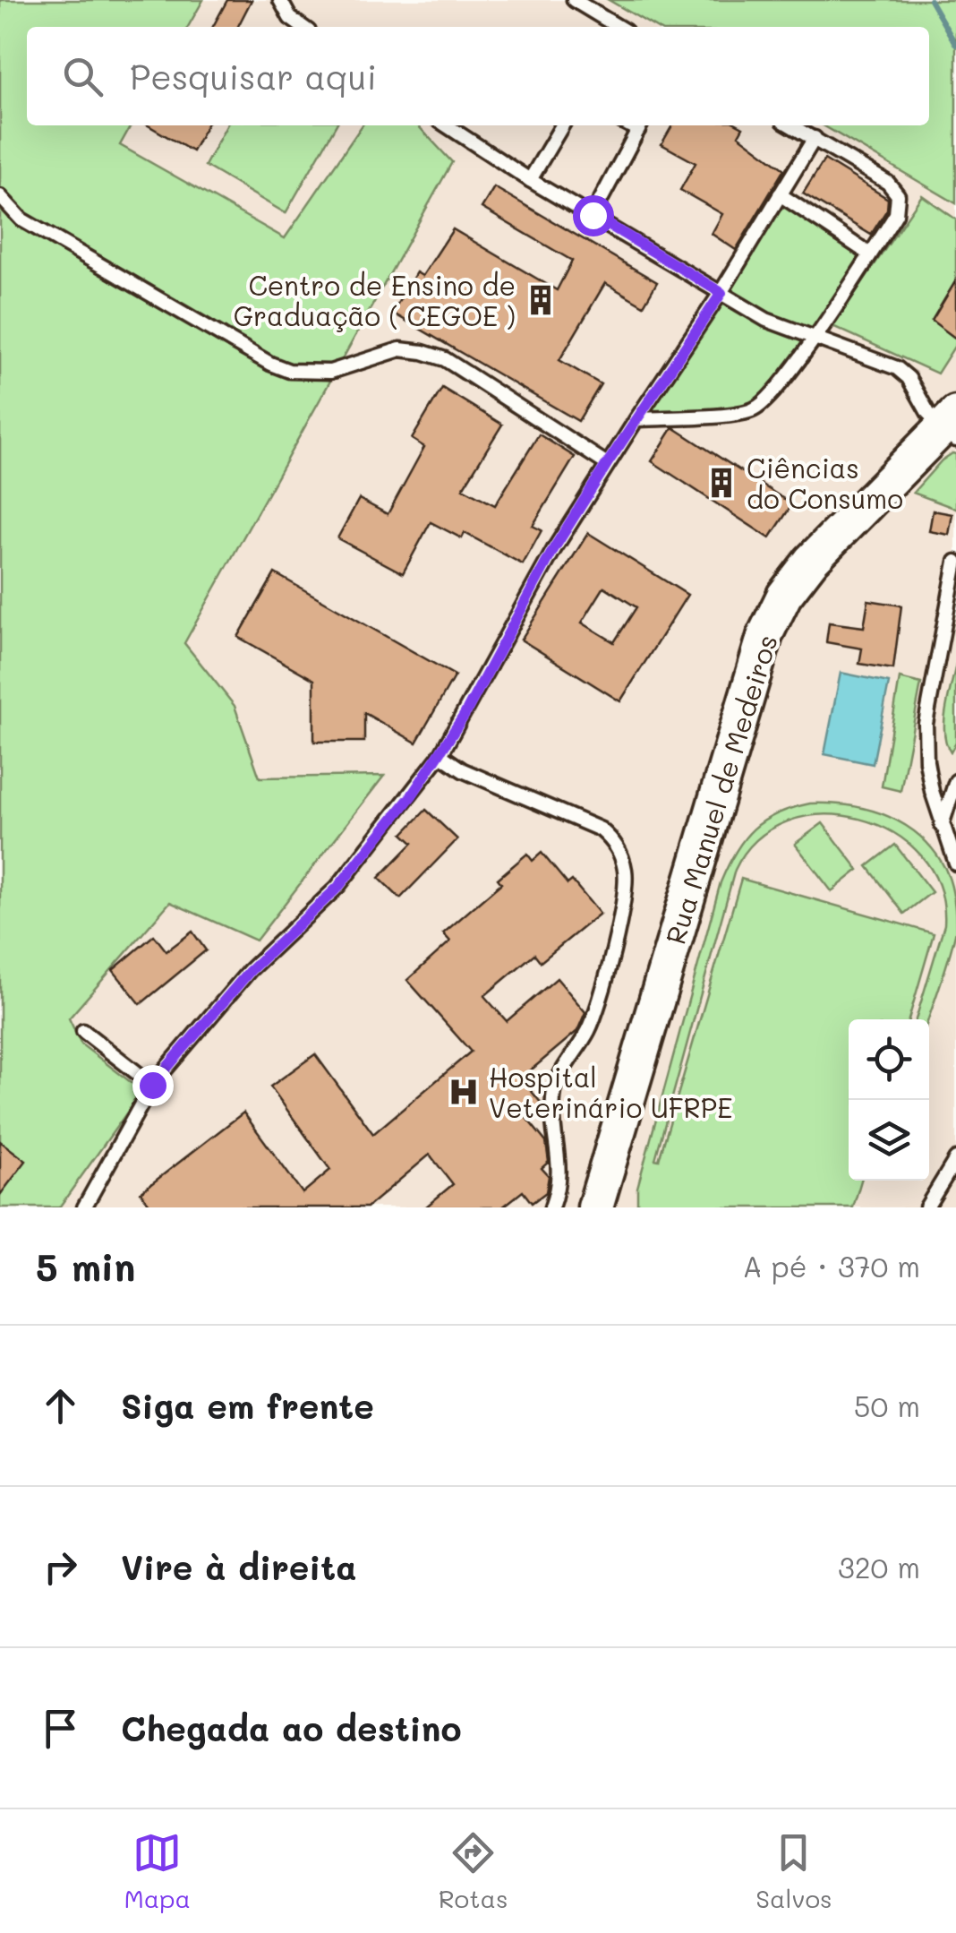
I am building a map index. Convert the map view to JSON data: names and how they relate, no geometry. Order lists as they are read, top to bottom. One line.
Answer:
{"streets":{"main road":["Rua Manuel de Medeiros"]},"places":{"building":["Centro de Ensino de Graduação ( CEGOE )","Ciências do Consumo"],"hospital":["Hospital Veterinário UFRPE"]},"page":{"search":"Pesquisar aqui","heading":["5 min","A pé · 370 m"],"list":[["Siga em frente","50 m"],["Vire à direita","320 m"],"Chegada ao destino"],"nav":["Mapa","Rotas","Salvos"]}}
